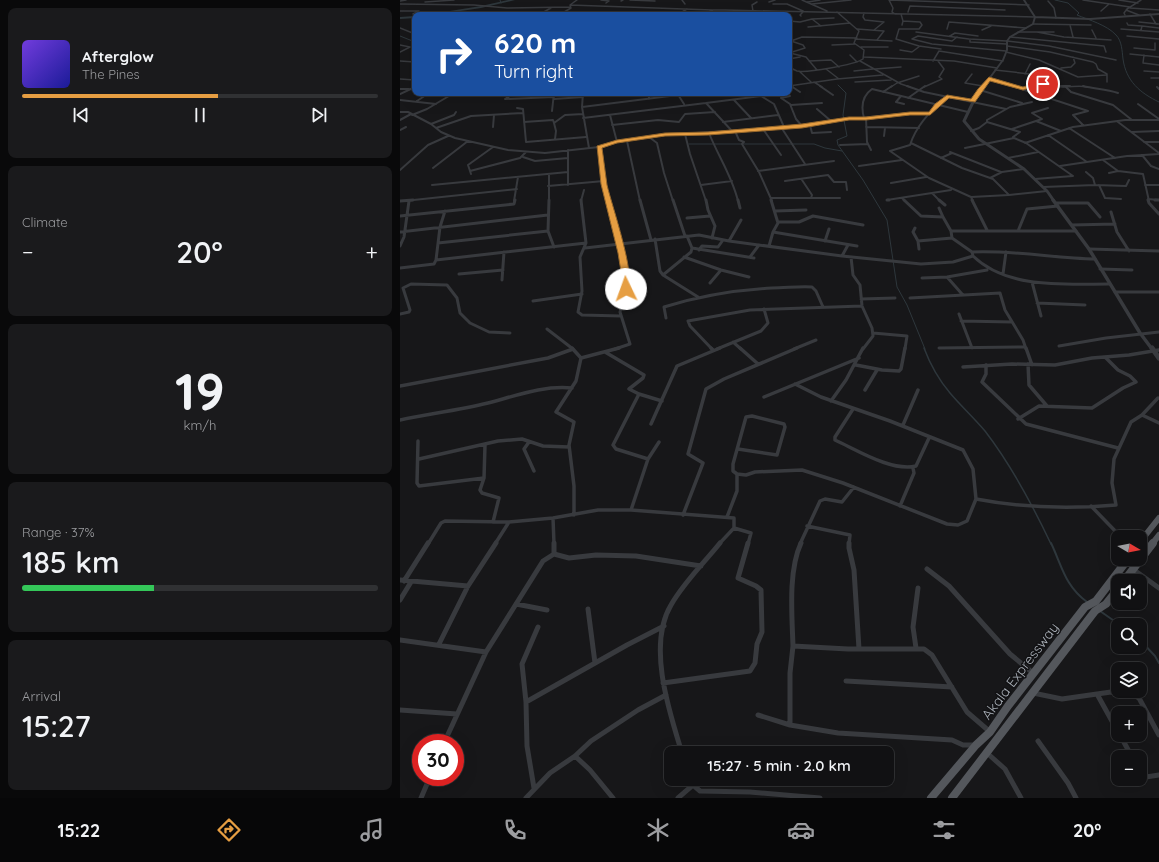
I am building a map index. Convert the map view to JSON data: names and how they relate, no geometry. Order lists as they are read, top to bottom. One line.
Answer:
{"streets":{"main road":["Akala Expressway"]},"north":"right","page":{"turn":["620 m","Turn right"],"song":["Afterglow","The Pines"],"tile":["Climate",["19","km/h"],["Range · 37%","185 km"],["Arrival","15:27"]],"heat":["−","20°","+"],"map_buttons":["+","−"],"limit":"30","trip":"15:27 · 5 min · 2.0 km","tabs":["15:22","20°"]}}
